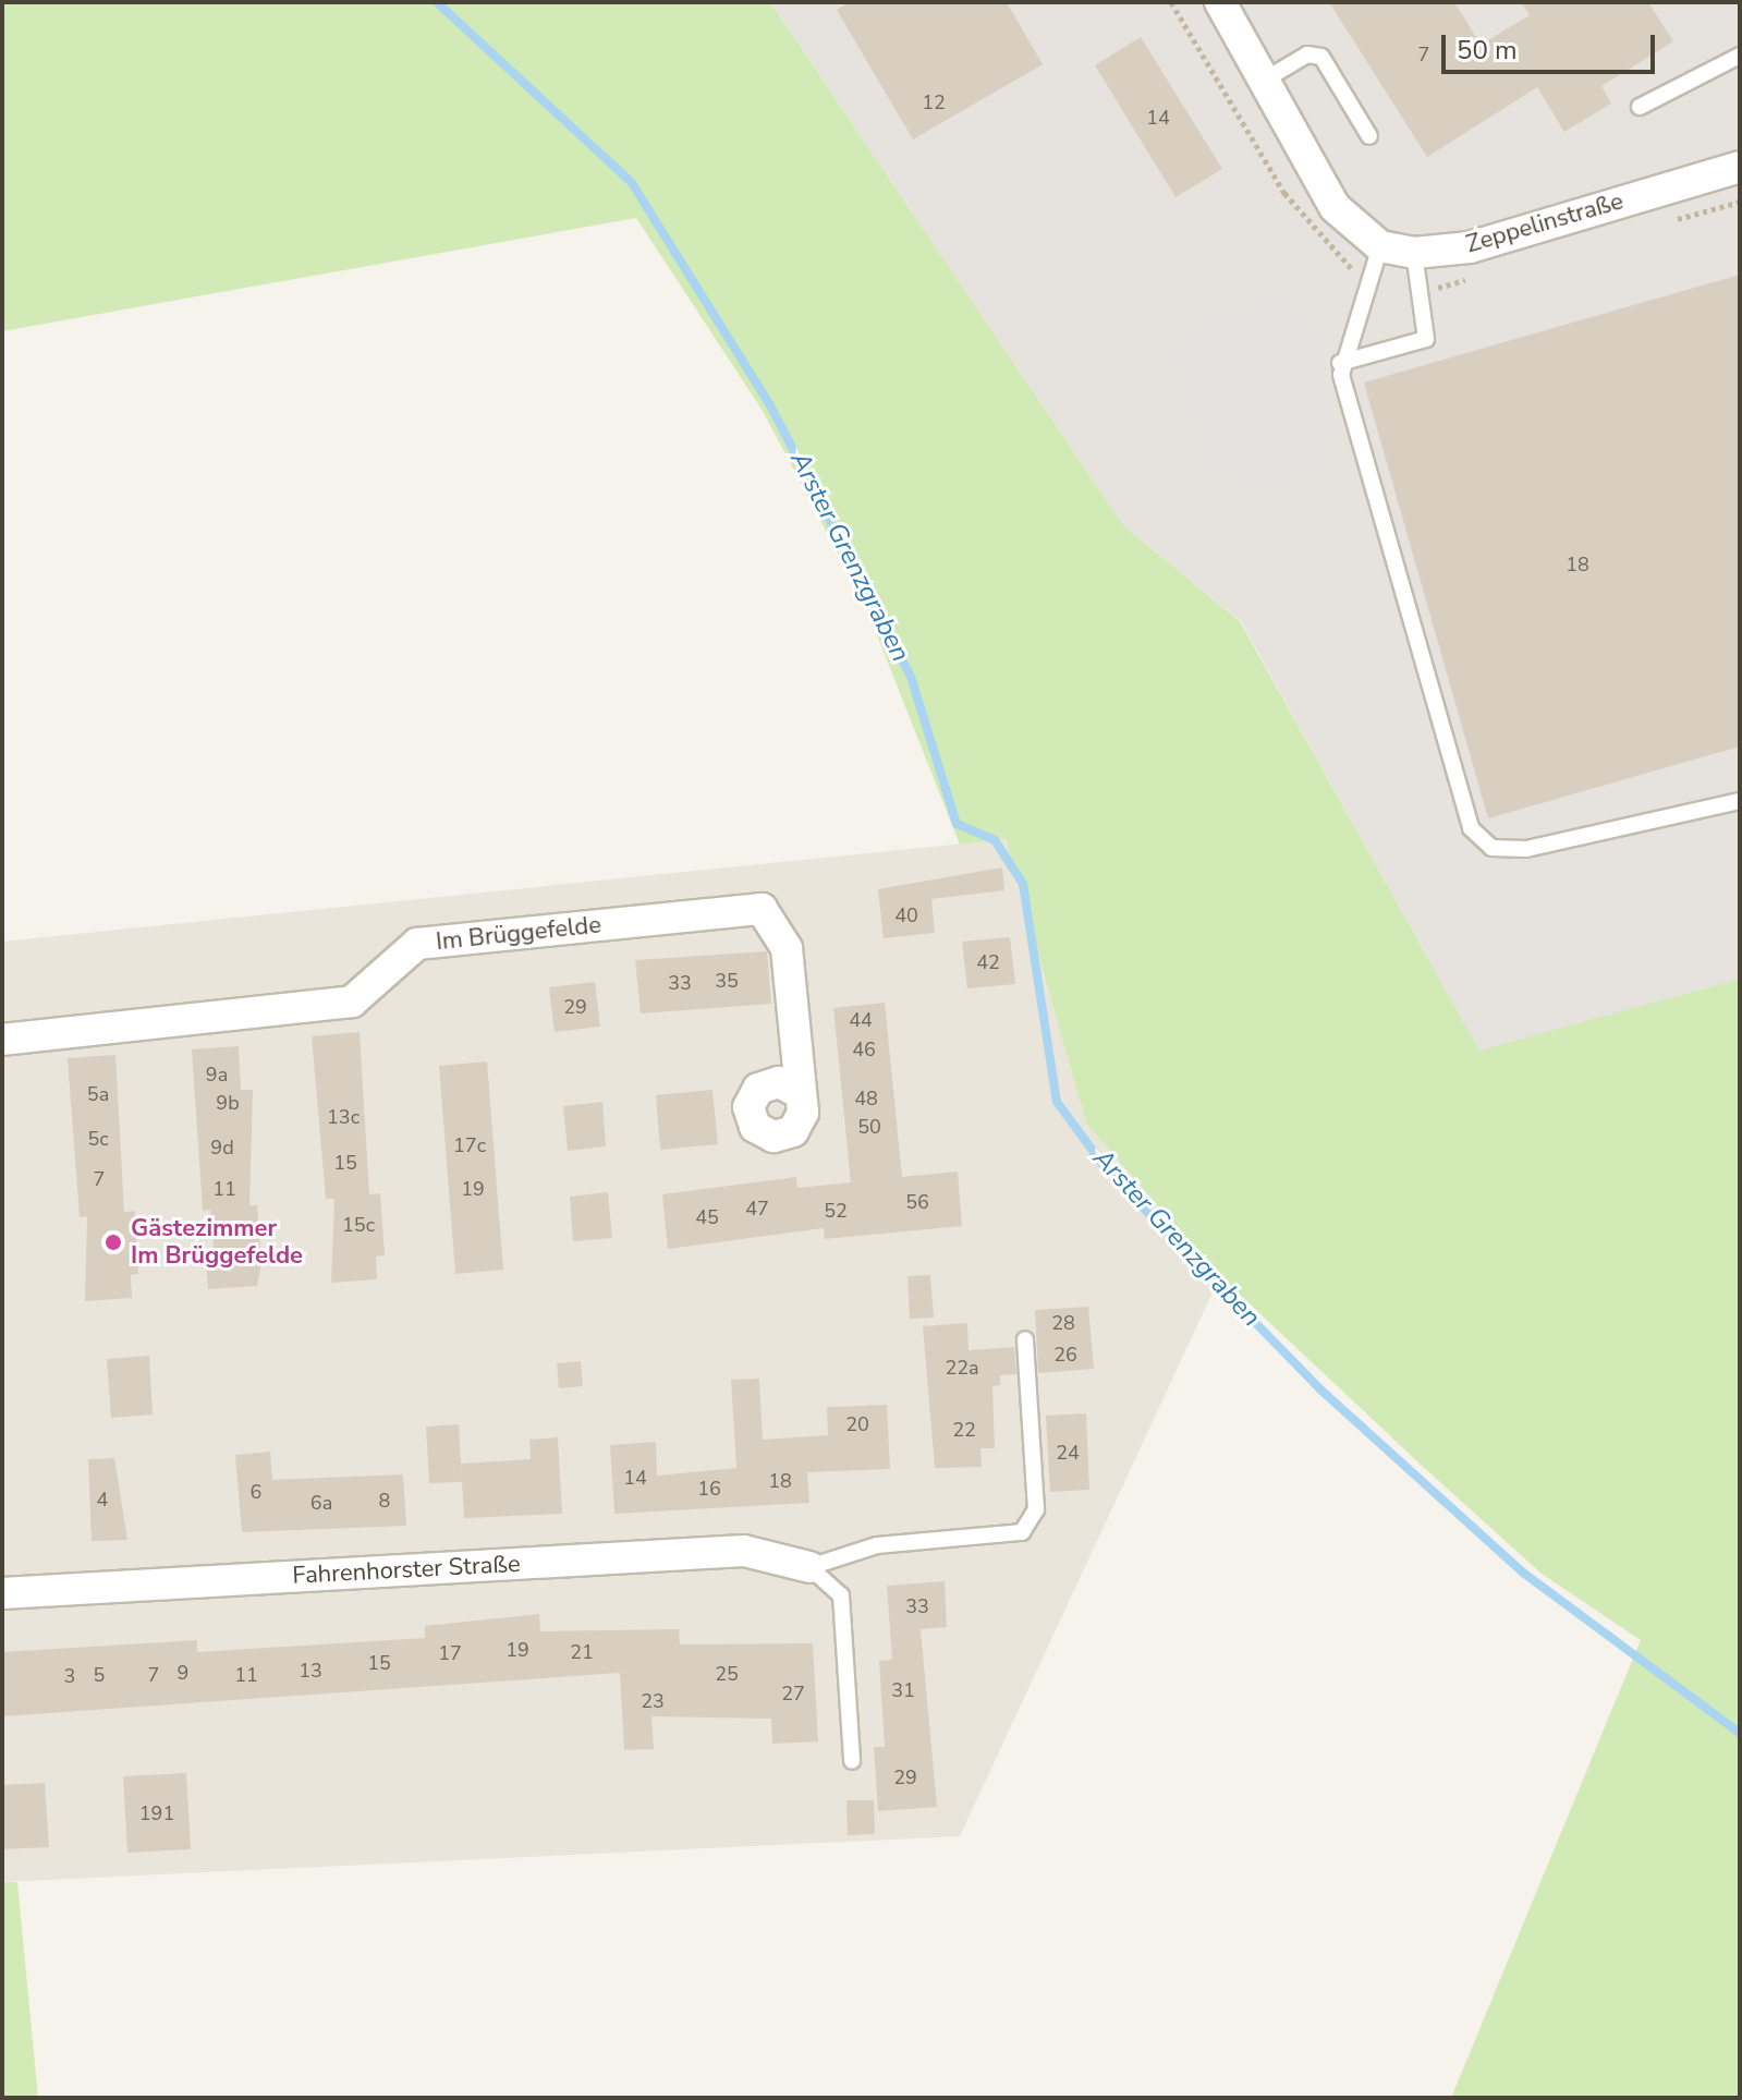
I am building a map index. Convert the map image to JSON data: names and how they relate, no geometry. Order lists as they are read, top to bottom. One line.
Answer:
{"streets":{"street":["Zeppelinstraße","Im Brüggefelde","Fahrenhorster Straße"]},"water":["Arster Grenzgraben"],"places":["Gästezimmer Im Brüggefelde"],"house_numbers":["7","12","14","18","40","42","35","33","29","44","46","9a","5a","48","9b","13c","50","5c","17c","9d","15","7","11","19","56","47","52","45","15c","28","26","22a","20","22","24","14","18","16","6","4","8","6a","33","19","21","17","15","13","9","25","5","7","11","3","31","27","23","29","191"],"scale_bar":"50 m"}
